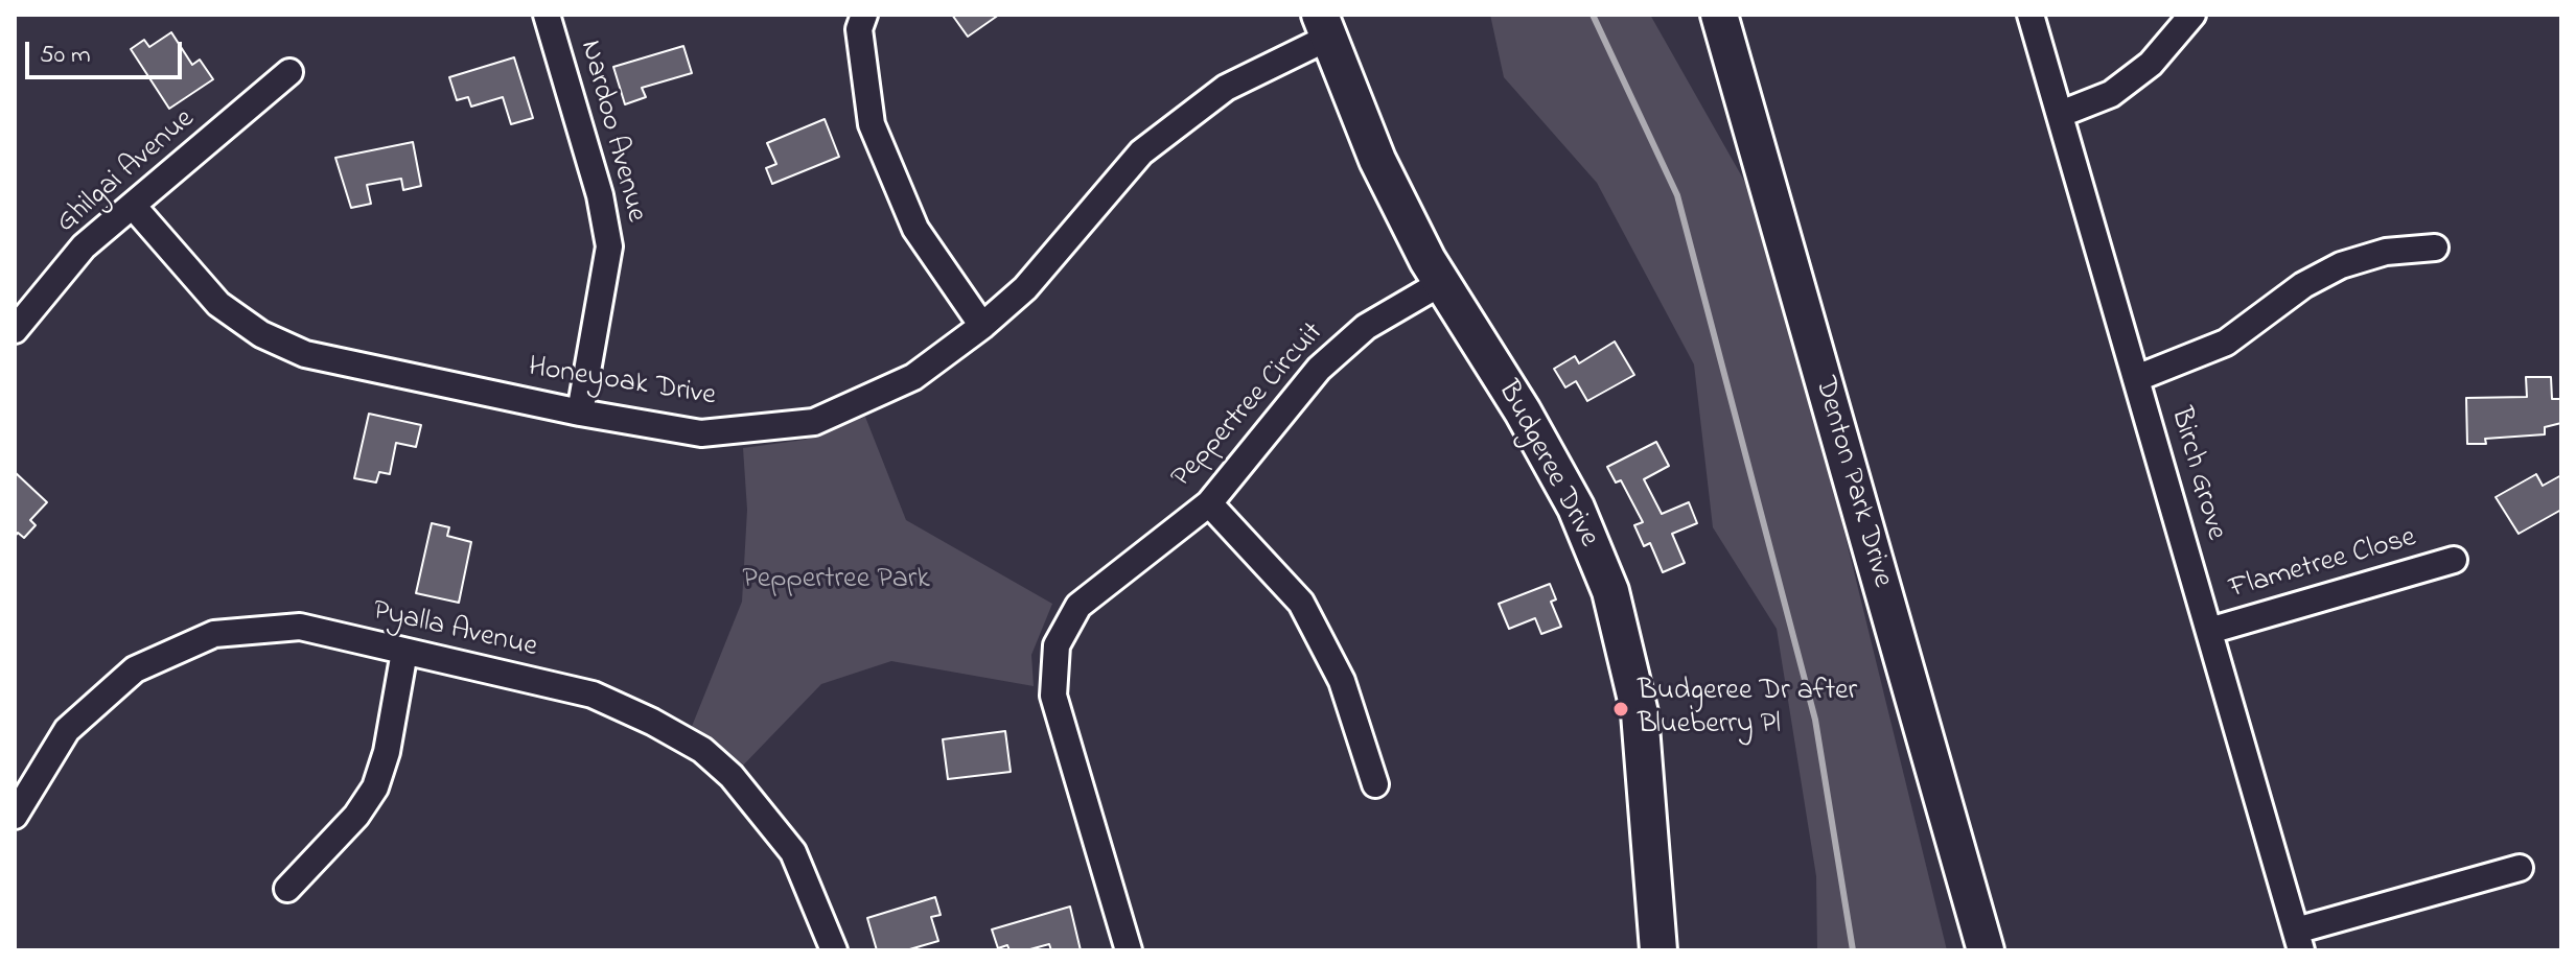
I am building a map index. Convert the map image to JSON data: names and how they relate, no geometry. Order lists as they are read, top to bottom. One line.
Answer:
{"streets":{"street":["Nardoo Avenue","Ghilgai Avenue","Honeyoak Drive","Peppertree Circuit","Budgeree Drive","Birch Grove","Denton Park Drive","Flametree Close","Pyalla Avenue"]},"crossings":[["Nardoo Avenue","Honeyoak Drive"],["Ghilgai Avenue","Honeyoak Drive"],["Honeyoak Drive","Budgeree Drive"],["Peppertree Circuit","Budgeree Drive"],["Birch Grove","Flametree Close"]],"parks":["Peppertree Park"],"places":["Budgeree Dr after Blueberry Pl"],"scale_bar":"50 m"}
